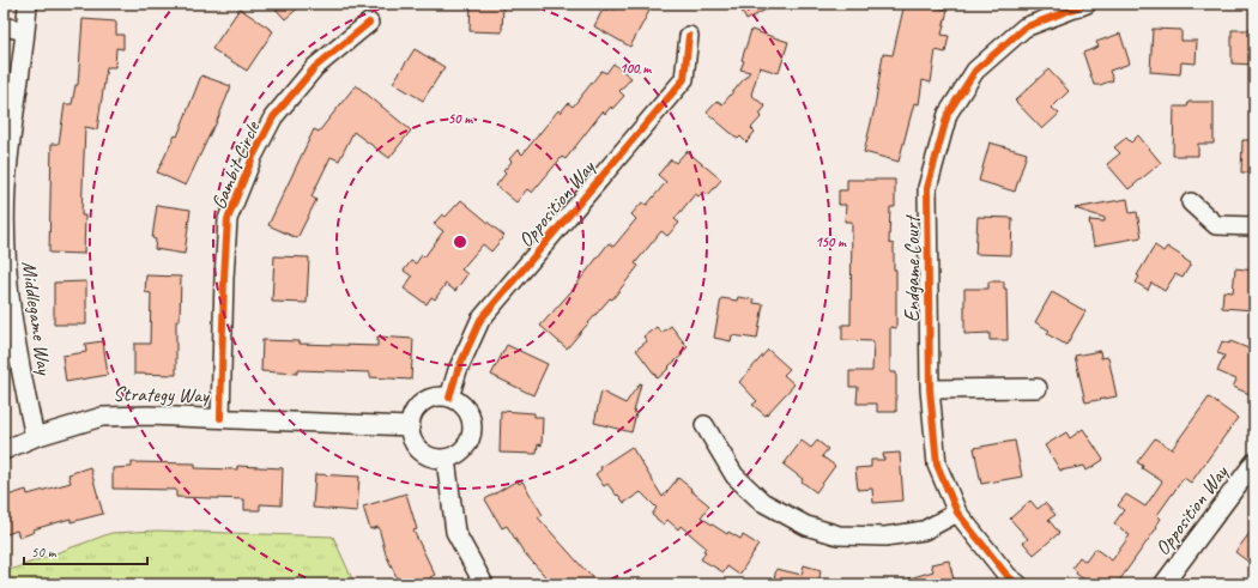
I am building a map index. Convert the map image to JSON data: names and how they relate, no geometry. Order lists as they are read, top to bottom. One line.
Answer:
{"streets":{"street":["Gambit Circle","Opposition Way","Endgame Court","Middlegame Way","Strategy Way"]},"crossings":[["Gambit Circle","Strategy Way"],["Opposition Way","Strategy Way"],["Middlegame Way","Strategy Way"]],"scale_bar":"50 m","rings":["100 m","50 m","150 m"]}
